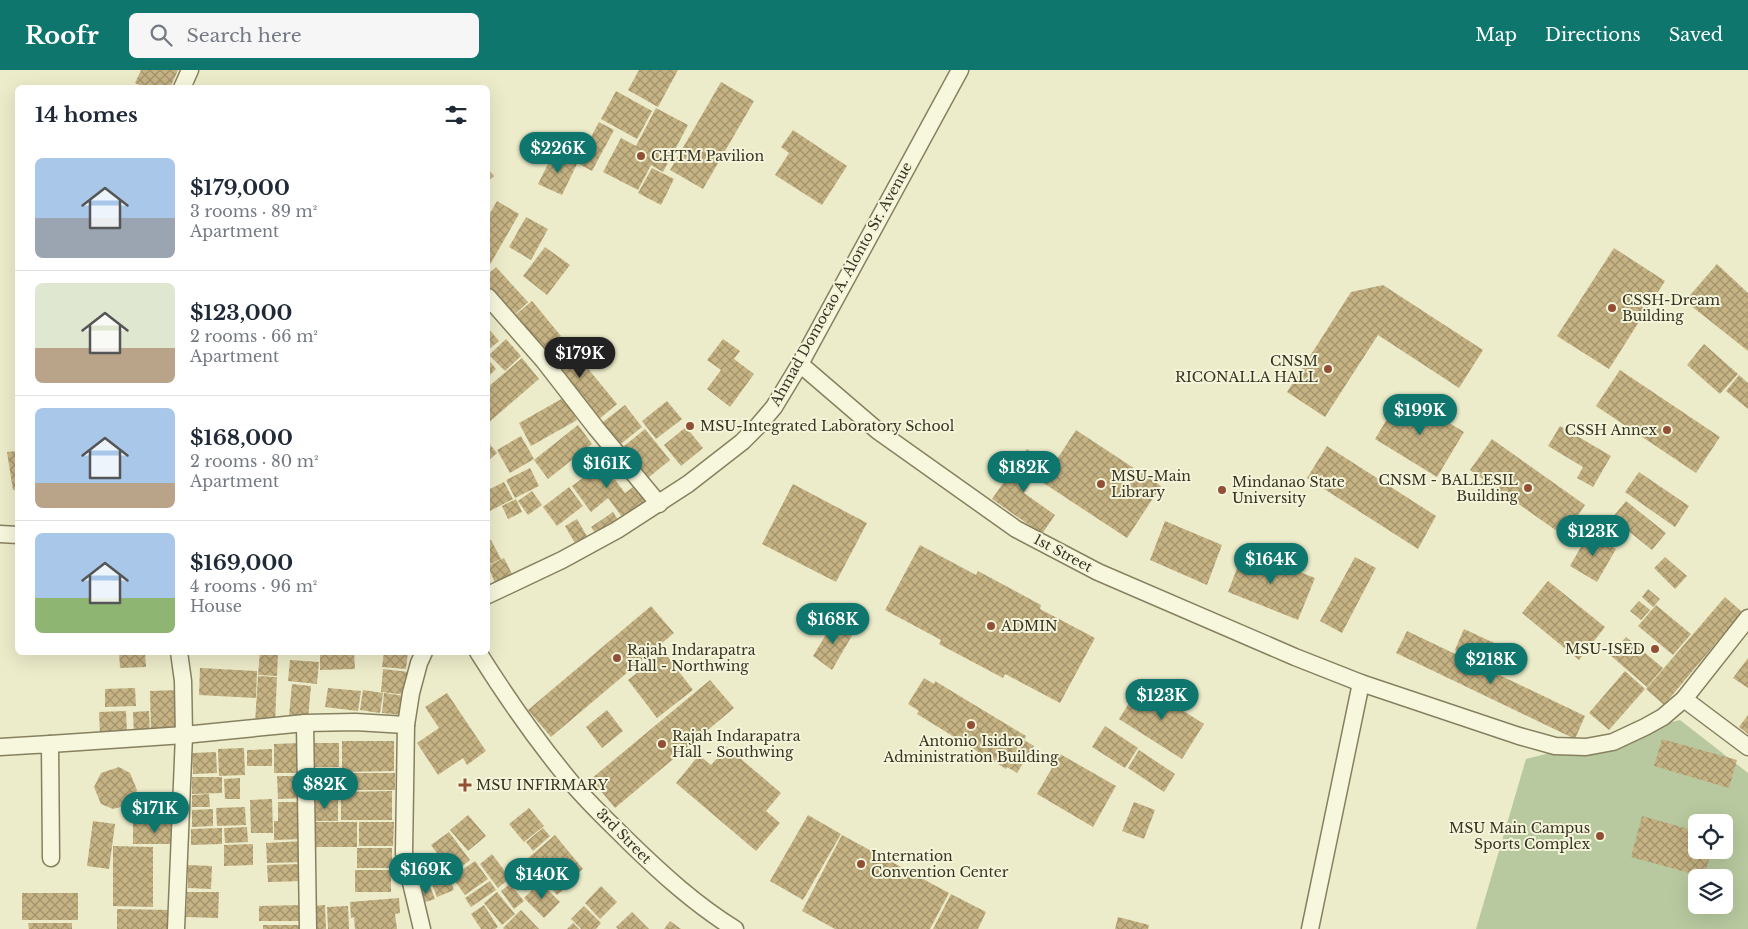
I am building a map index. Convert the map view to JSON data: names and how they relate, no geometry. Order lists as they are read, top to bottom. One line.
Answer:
{"streets":{"street":["Ahmad Domocao A. Alonto Sr. Avenue","1st Street","3rd Street"]},"crossings":[["Ahmad Domocao A. Alonto Sr. Avenue","1st Street"]],"places":{"other":["CHTM Pavilion","CSSH-Dream Building","CNSM RICONALLA HALL","MSU-Integrated Laboratory School","CSSH Annex","MSU-Main Library","CNSM - BALLESIL Building","Mindanao State University","ADMIN","MSU-ISED","Rajah Indarapatra Hall - Northwing","Antonio Isidro Administration Building","Rajah Indarapatra Hall - Southwing","MSU Main Campus Sports Complex","Internation Convention Center"],"health":["MSU INFIRMARY"]},"page":{"header":"Roofr","search":"Search here","nav":["Map","Directions","Saved"],"heading":"14 homes","price":["$226K","$179K","$199K","$161K","$182K","$123K","$164K","$168K","$218K","$123K","$82K","$171K","$169K","$140K"],"list":[{"name":"$179,000","note":"3 rooms · 89 m² · Apartment"},{"name":"$123,000","note":"2 rooms · 66 m² · Apartment"},{"name":"$168,000","note":"2 rooms · 80 m² · Apartment"},{"name":"$169,000","note":"4 rooms · 96 m² · House"}]}}
